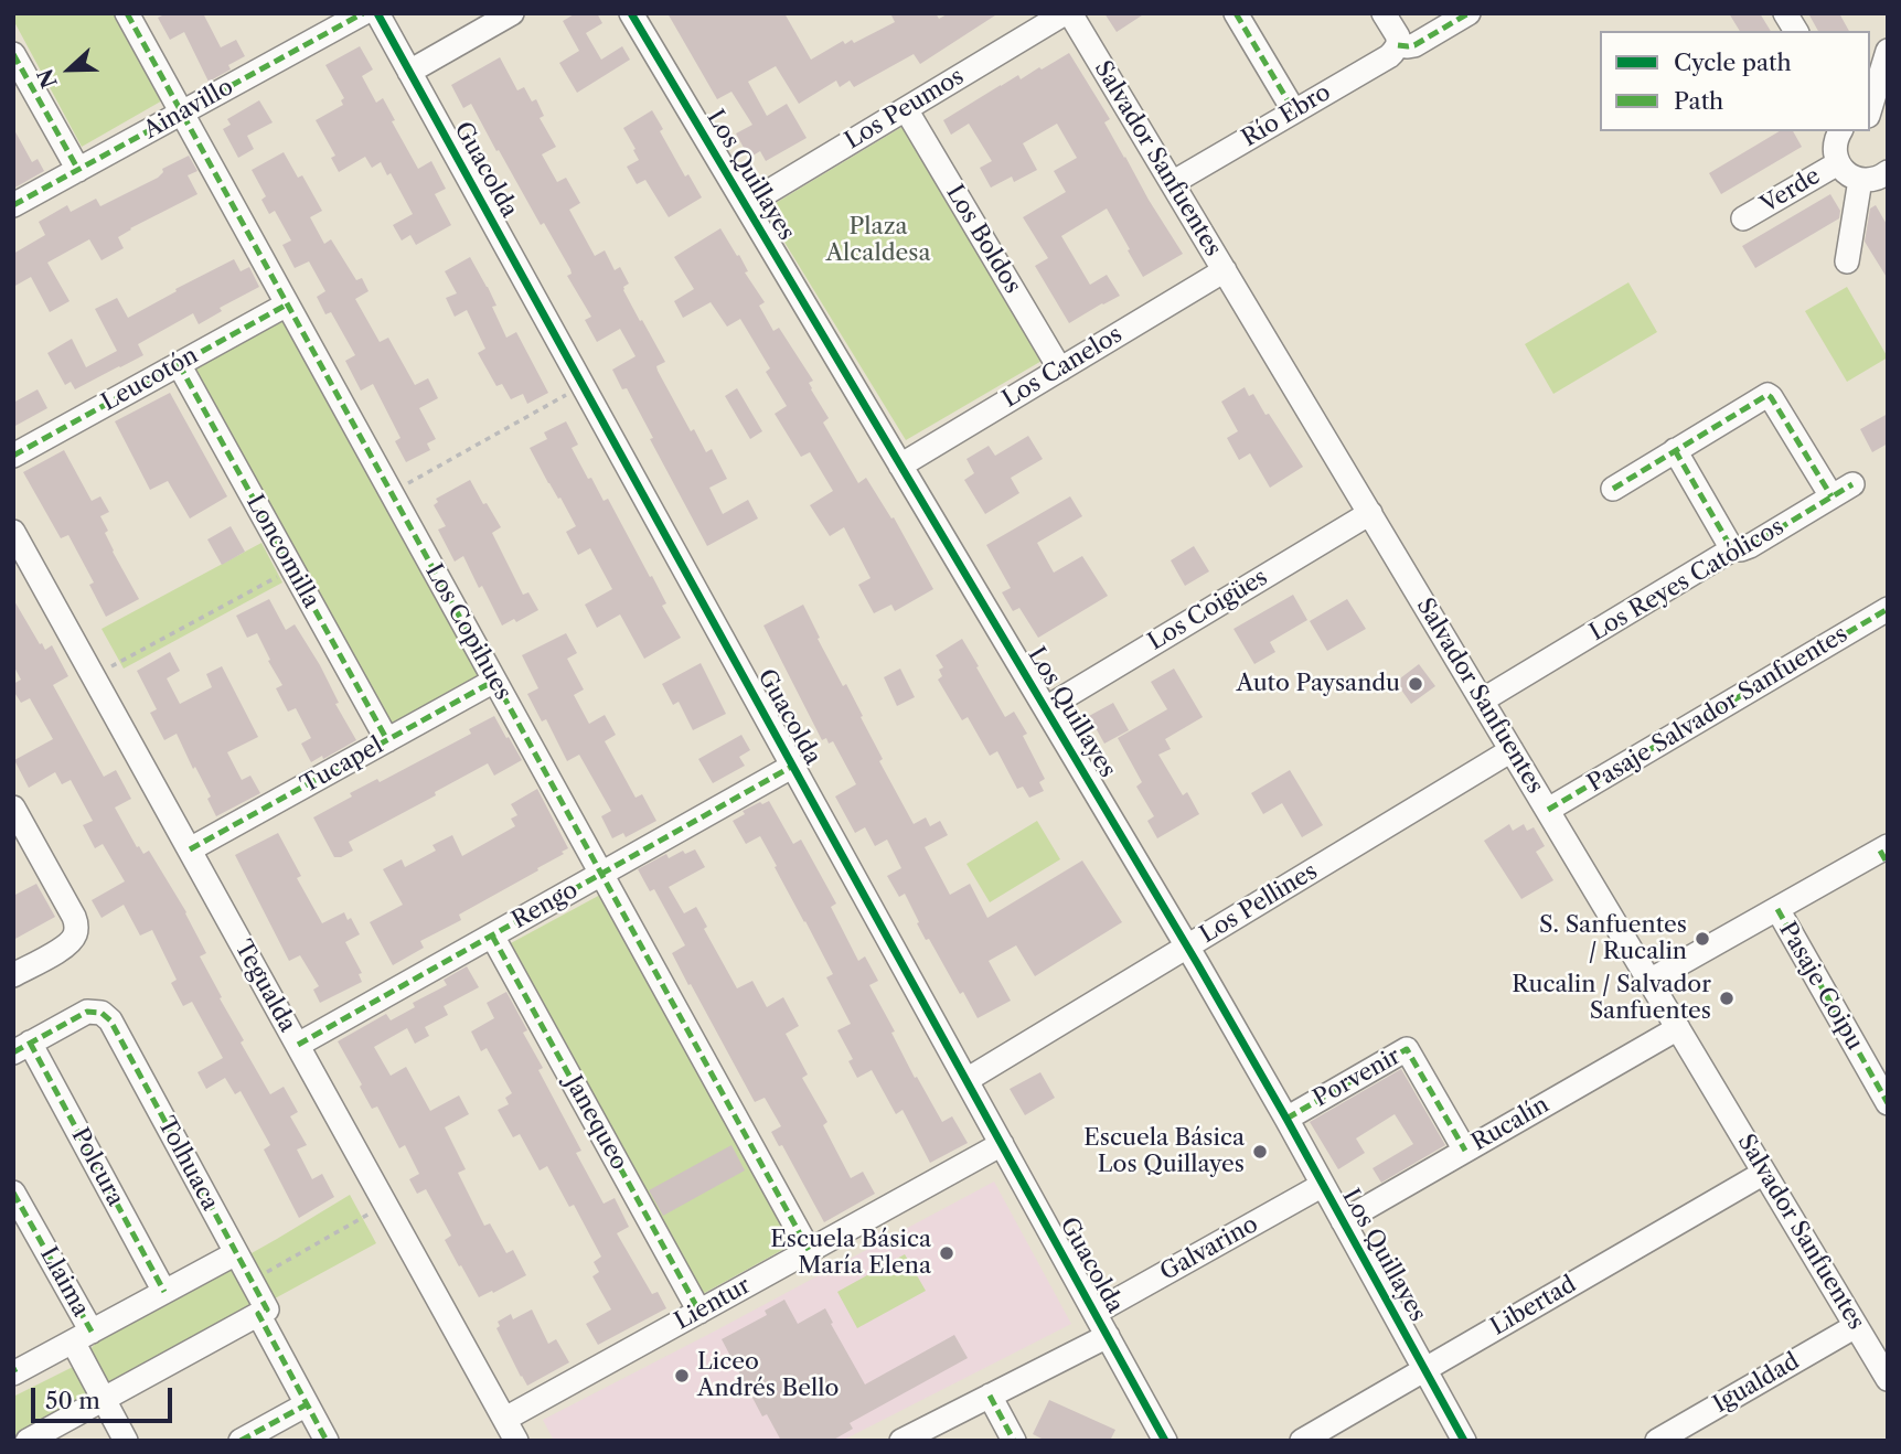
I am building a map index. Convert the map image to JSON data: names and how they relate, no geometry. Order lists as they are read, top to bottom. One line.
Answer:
{"streets":{"street":["Ainavillo","Los Peumos","Río Ebro","Salvador Sanfuentes","Guacolda","Los Quillayes","Verde","Los Boldos","Los Canelos","Leucotón","Loncomilla","Los Reyes Católicos","Los Coigües","Los Copihues","Pasaje Salvador Sanfuentes","Tucapel","Los Pellines","Rengo","Tegualda","Pasaje Coipu","Porvenir","Janequeo","Rucalín","Tolhuaca","Polcura","Galvarino","Llaima","Lientur","Libertad","Igualdad"]},"crossings":[["Ainavillo","Los Copihues"],["Los Peumos","Los Quillayes"],["Los Peumos","Los Boldos"],["Río Ebro","Salvador Sanfuentes"],["Salvador Sanfuentes","Los Canelos"],["Salvador Sanfuentes","Los Reyes Católicos"],["Salvador Sanfuentes","Los Coigües"],["Salvador Sanfuentes","Pasaje Salvador Sanfuentes"],["Salvador Sanfuentes","Los Pellines"],["Salvador Sanfuentes","Rucalín"],["Salvador Sanfuentes","Libertad"],["Salvador Sanfuentes","Igualdad"],["Guacolda","Los Pellines"],["Guacolda","Rengo"],["Guacolda","Galvarino"],["Guacolda","Lientur"],["Los Quillayes","Los Canelos"],["Los Quillayes","Los Coigües"],["Los Quillayes","Los Pellines"],["Los Quillayes","Porvenir"],["Los Quillayes","Rucalín"],["Los Quillayes","Galvarino"],["Los Quillayes","Libertad"],["Los Boldos","Los Canelos"],["Leucotón","Loncomilla"],["Leucotón","Los Copihues"],["Loncomilla","Tucapel"],["Los Copihues","Tucapel"],["Los Copihues","Rengo"],["Los Copihues","Lientur"],["Tucapel","Tegualda"],["Rengo","Tegualda"],["Rengo","Janequeo"],["Tegualda","Lientur"],["Porvenir","Rucalín"],["Janequeo","Lientur"],["Tolhuaca","Polcura"]],"parks":["Plaza Alcaldesa"],"places":["Auto Paysandu","S. Sanfuentes / Rucalin","Rucalin / Salvador Sanfuentes","Escuela Básica Los Quillayes","Escuela Básica María Elena","Liceo Andrés Bello"],"legend":["Cycle path","Path"],"scale_bar":"50 m","north":"left"}
